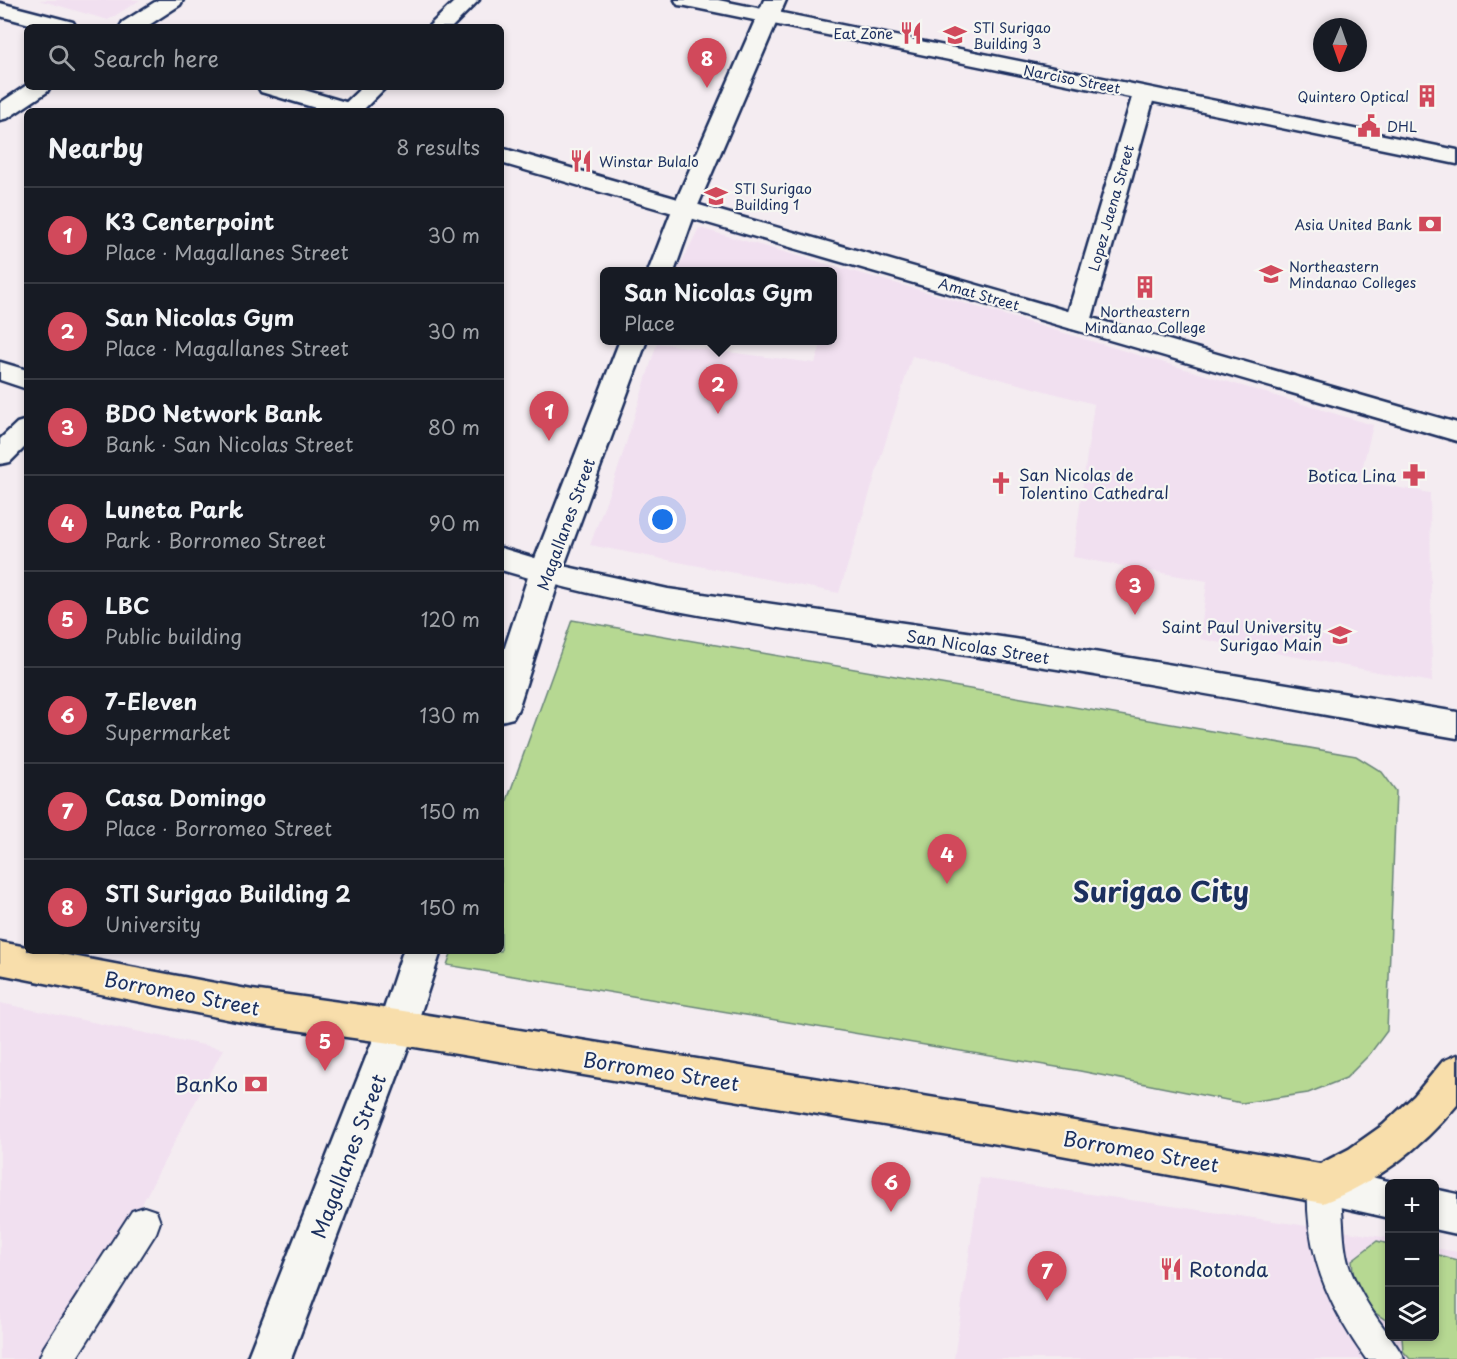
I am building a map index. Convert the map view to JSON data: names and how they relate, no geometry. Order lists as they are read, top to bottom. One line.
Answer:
{"streets":{"main road":["Borromeo Street"],"street":["Narciso Street","Lopez Jaena Street","Amat Street","Magallanes Street","San Nicolas Street"]},"crossings":[["Narciso Street","Lopez Jaena Street"],["Lopez Jaena Street","Amat Street"],["Magallanes Street","San Nicolas Street"],["Magallanes Street","Borromeo Street"]],"districts":["Surigao City"],"places":{"restaurant":["Eat Zone","Winstar Bulalo","Rotonda"],"school or university":["STI Surigao Building 3","STI Surigao Building 1","Northeastern Mindanao Colleges","Saint Paul University Surigao Main"],"building":["Quintero Optical","Northeastern Mindanao College"],"public building":["DHL"],"bank":["Asia United Bank","BanKo"],"pharmacy":["Botica Lina"],"church":["San Nicolas de Tolentino Cathedral"]},"north":"bottom","page":{"search":"Search here","pins":["8","2","1","3","4","5","6","7"],"heading":["Nearby","8 results"],"list":[{"mark":"1","name":"K3 Centerpoint","note":"Place · Magallanes Street","value":"30 m"},{"mark":"2","name":"San Nicolas Gym","note":"Place · Magallanes Street","value":"30 m"},{"mark":"3","name":"BDO Network Bank","note":"Bank · San Nicolas Street","value":"80 m"},{"mark":"4","name":"Luneta Park","note":"Park · Borromeo Street","value":"90 m"},{"mark":"5","name":"LBC","note":"Public building","value":"120 m"},{"mark":"6","name":"7-Eleven","note":"Supermarket","value":"130 m"},{"mark":"7","name":"Casa Domingo","note":"Place · Borromeo Street","value":"150 m"},{"mark":"8","name":"STI Surigao Building 2","note":"University","value":"150 m"}],"popup":["San Nicolas Gym","Place"],"map_buttons":["+","−"]}}
